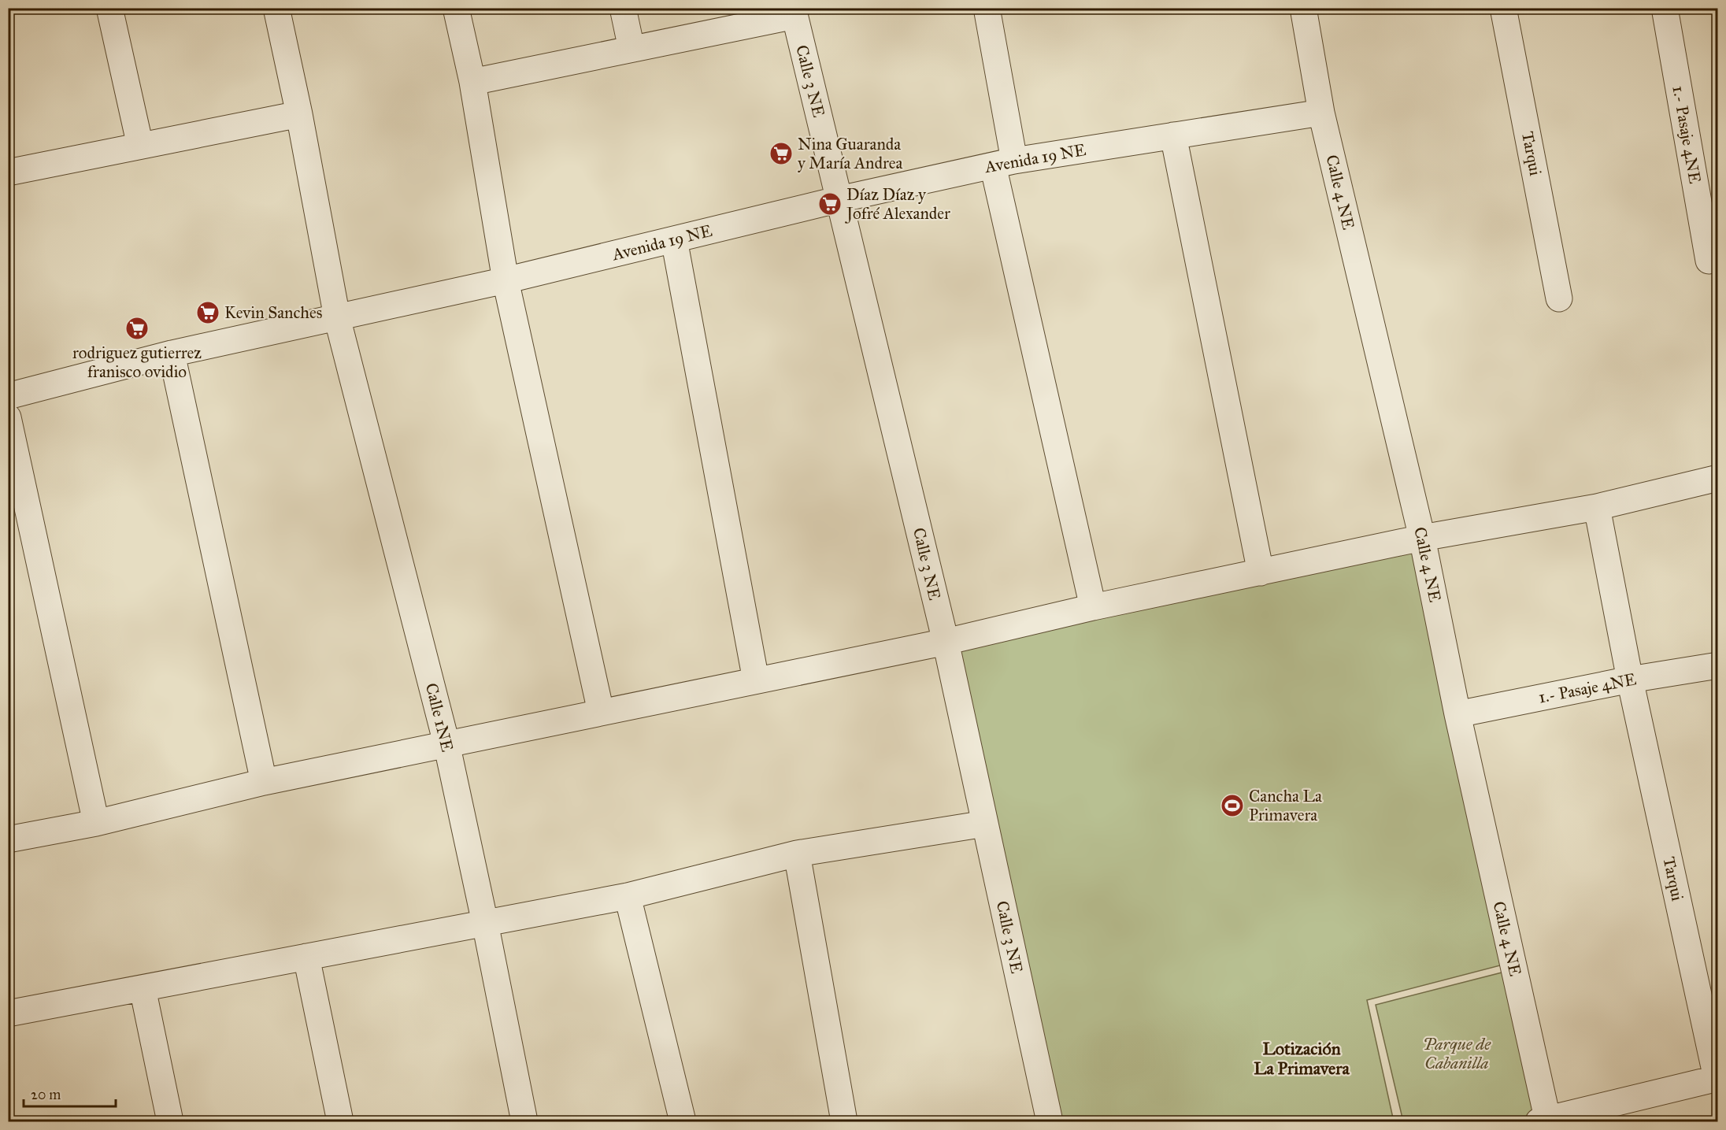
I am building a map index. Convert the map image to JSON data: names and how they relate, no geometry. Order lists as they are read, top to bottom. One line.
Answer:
{"streets":{"street":["Calle 3 NE","1.- Pasaje 4NE","Tarqui","Avenida 19 NE","Calle 4 NE","Calle 1NE"]},"crossings":[["Calle 3 NE","Avenida 19 NE"],["1.- Pasaje 4NE","Tarqui"],["1.- Pasaje 4NE","Calle 4 NE"],["Avenida 19 NE","Calle 4 NE"],["Avenida 19 NE","Calle 1NE"]],"districts":["Lotización La Primavera"],"parks":["Parque de Cabanilla"],"places":{"supermarket":["Nina Guaranda y María Andrea","Díaz Díaz y Jofré Alexander","Kevin Sanches","rodriguez gutierrez franisco ovidio"],"sports":["Cancha La Primavera"]},"scale_bar":"20 m"}
